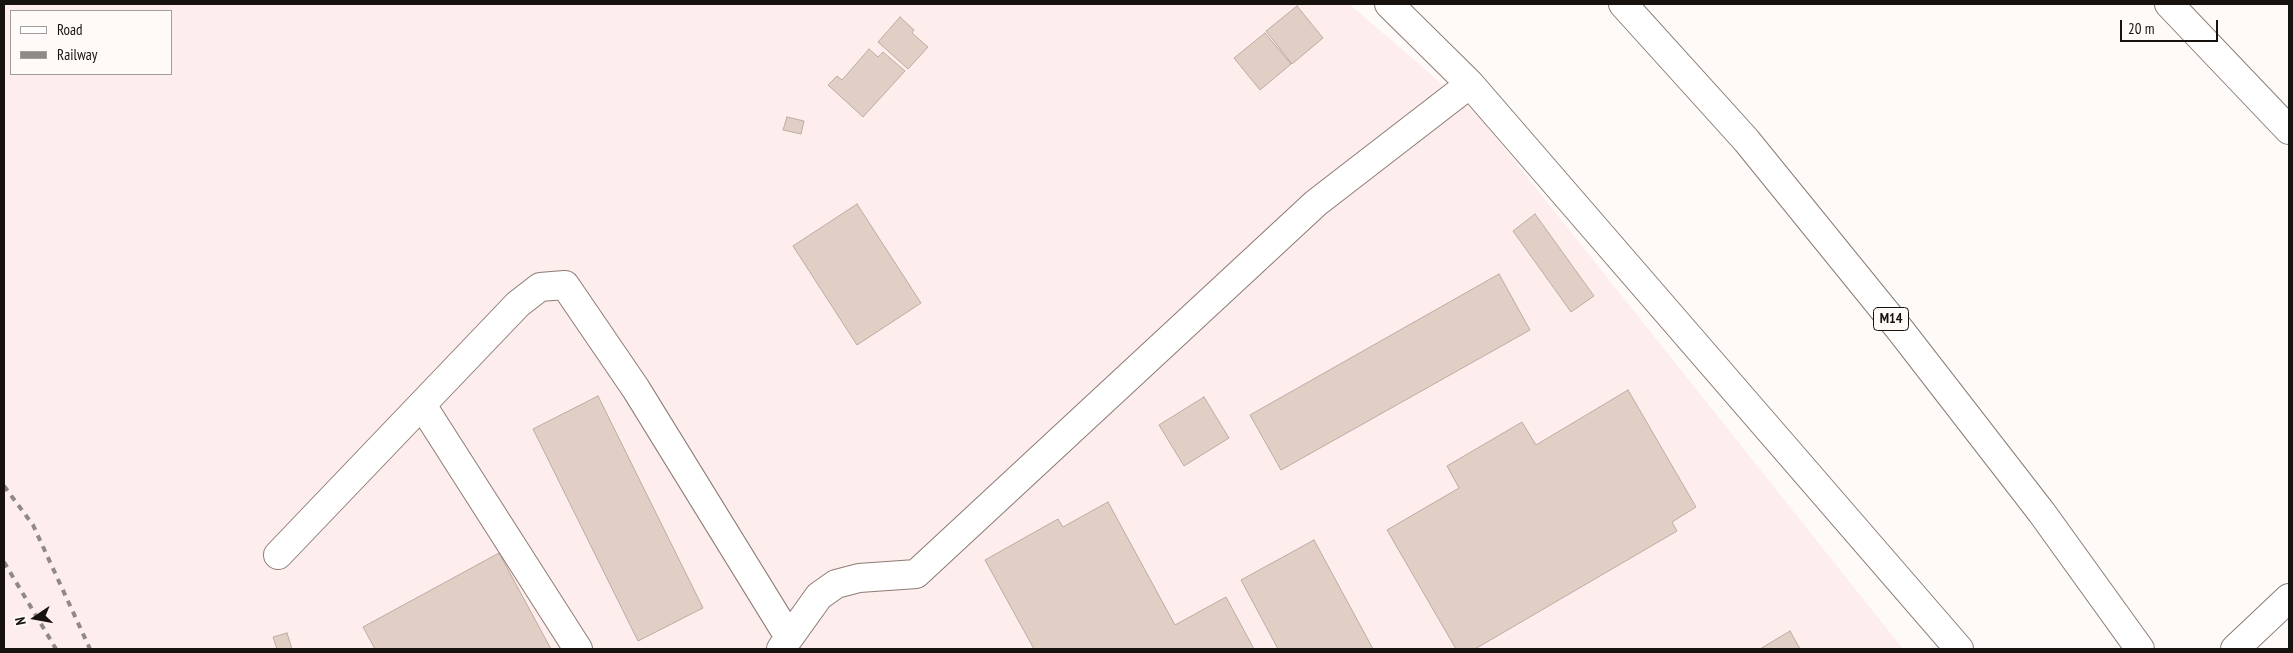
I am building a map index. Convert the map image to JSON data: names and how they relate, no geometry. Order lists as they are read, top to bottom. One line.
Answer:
{"streets":{"main road":["M14"]},"legend":["Road","Railway"],"scale_bar":"20 m","north":"left"}
